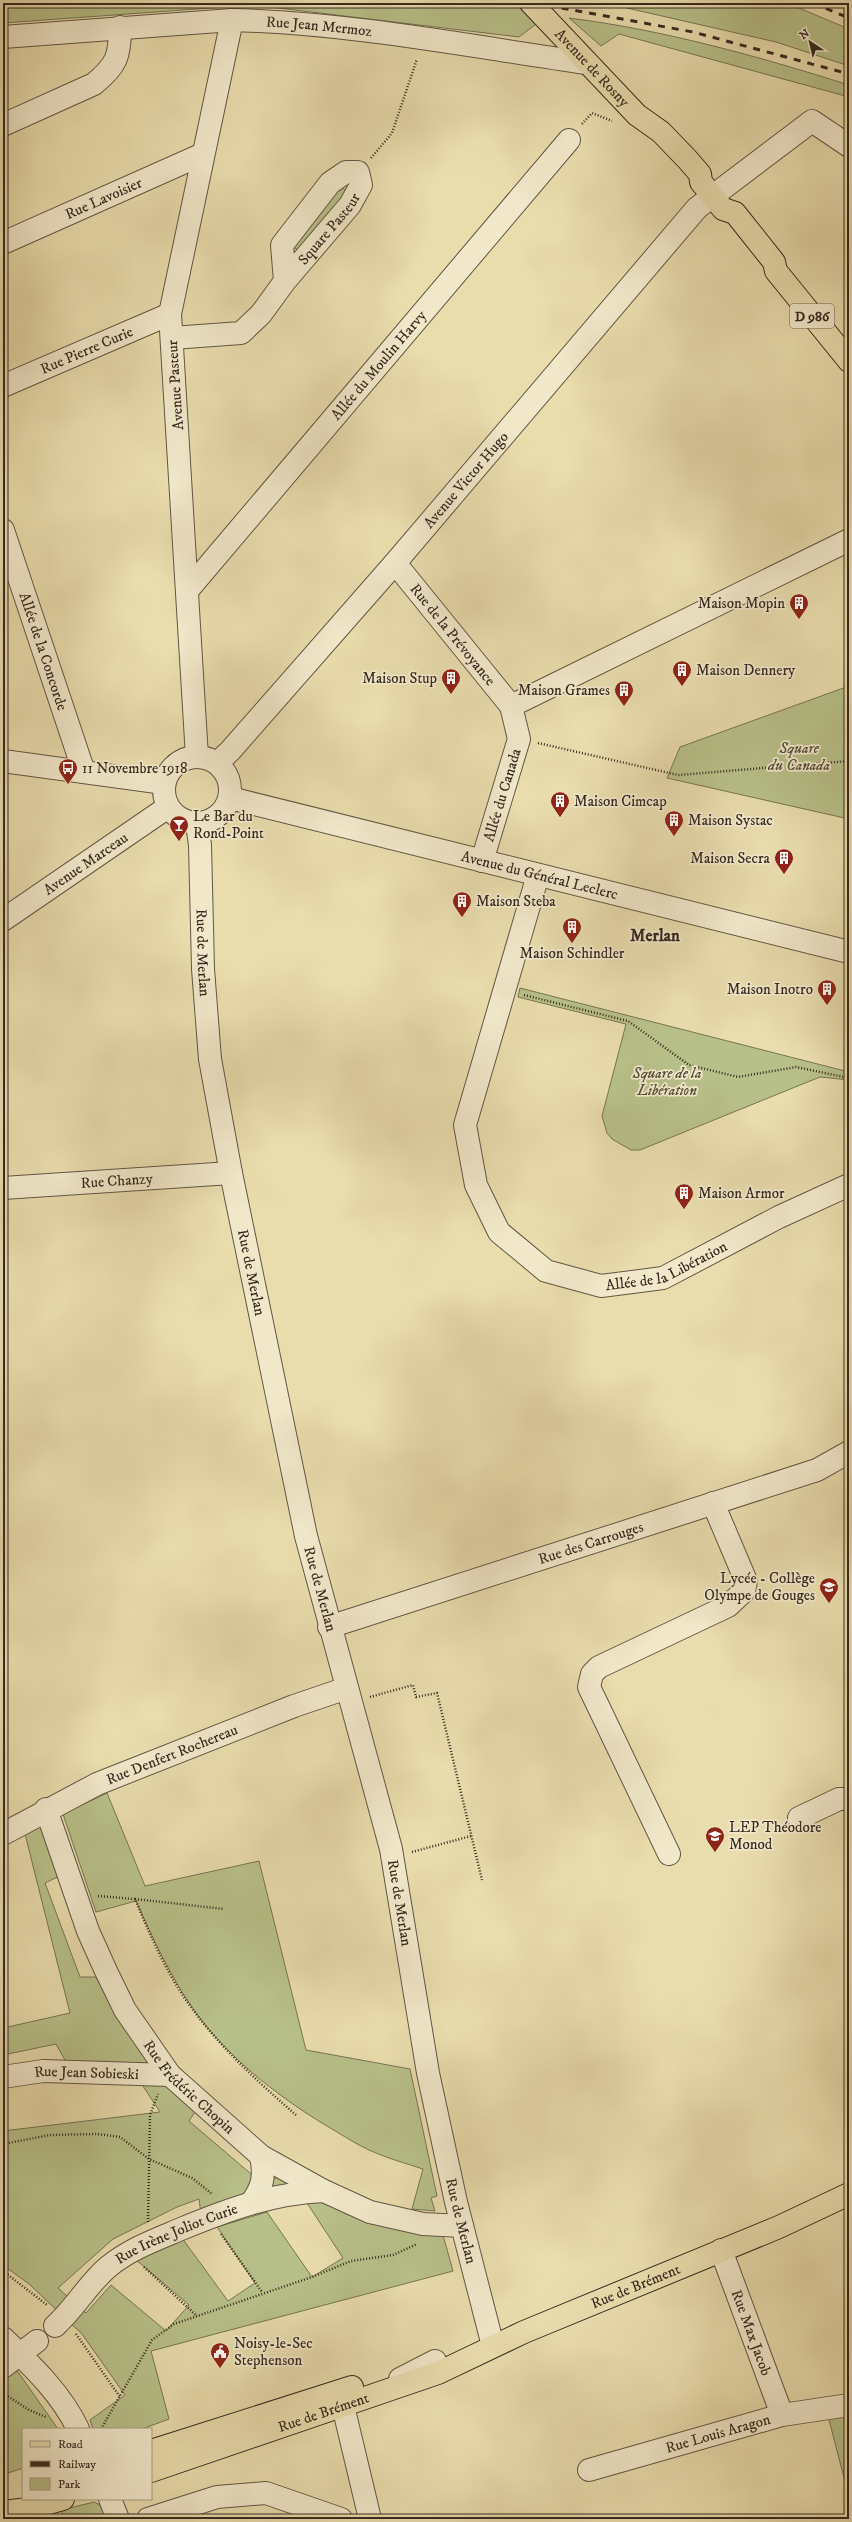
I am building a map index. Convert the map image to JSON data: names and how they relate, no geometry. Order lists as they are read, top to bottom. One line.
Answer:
{"streets":{"main road":["Avenue de Rosny","D 986","Rue de Brément"],"street":["Rue Jean Mermoz","Rue Lavoisier","Square Pasteur","Rue Pierre Curie","Allée du Moulin Harvy","Avenue Pasteur","Avenue Victor Hugo","Rue de la Prévoyance","Allée de la Concorde","Allée du Canada","Avenue Marceau","Avenue du Général Leclerc","Rue de Merlan","Rue Chanzy","Allée de la Libération","Rue des Carrouges","Rue Denfert Rochereau","Rue Jean Sobieski","Rue Frédéric Chopin","Rue Irène Joliot Curie","Rue Max Jacob","Rue Louis Aragon"]},"crossings":[["Rue Jean Mermoz","Avenue de Rosny"],["Rue Jean Mermoz","Avenue Pasteur"],["Avenue de Rosny","Avenue Victor Hugo"],["Rue Lavoisier","Avenue Pasteur"],["Square Pasteur","Avenue Pasteur"],["Rue Pierre Curie","Avenue Pasteur"],["Allée du Moulin Harvy","Avenue Pasteur"],["Avenue Pasteur","Avenue Victor Hugo"],["Avenue Pasteur","Avenue Marceau"],["Avenue Pasteur","Avenue du Général Leclerc"],["Avenue Pasteur","Rue de Merlan"],["Avenue Victor Hugo","Rue de la Prévoyance"],["Avenue Victor Hugo","Avenue Marceau"],["Avenue Victor Hugo","Avenue du Général Leclerc"],["Avenue Victor Hugo","Rue de Merlan"],["Rue de la Prévoyance","Allée du Canada"],["Allée du Canada","Avenue du Général Leclerc"],["Avenue Marceau","Avenue du Général Leclerc"],["Avenue Marceau","Rue de Merlan"],["Avenue du Général Leclerc","Rue de Merlan"],["Avenue du Général Leclerc","Allée de la Libération"],["Rue de Merlan","Rue Chanzy"],["Rue de Merlan","Rue des Carrouges"],["Rue de Merlan","Rue Denfert Rochereau"],["Rue de Merlan","Rue Frédéric Chopin"],["Rue de Merlan","Rue de Brément"],["Rue Denfert Rochereau","Rue Frédéric Chopin"],["Rue Jean Sobieski","Rue Frédéric Chopin"],["Rue Frédéric Chopin","Rue Irène Joliot Curie"],["Rue de Brément","Rue Max Jacob"],["Rue Max Jacob","Rue Louis Aragon"]],"districts":["Merlan"],"parks":["Square du Canada","Square de la Libération"],"places":{"building":["Maison Mopin","Maison Dennery","Maison Stup","Maison Grames","Maison Cimcap","Maison Systac","Maison Secra","Maison Steba","Maison Schindler","Maison Inotro","Maison Armor"],"bus stop":["11 Novembre 1918"],"bar":["Le Bar du Rond-Point"],"school or university":["Lycée - Collège Olympe de Gouges","LEP Théodore Monod"],"public building":["Noisy-le-Sec Stephenson"]},"legend":["Road","Railway","Park"],"north":"top left"}
